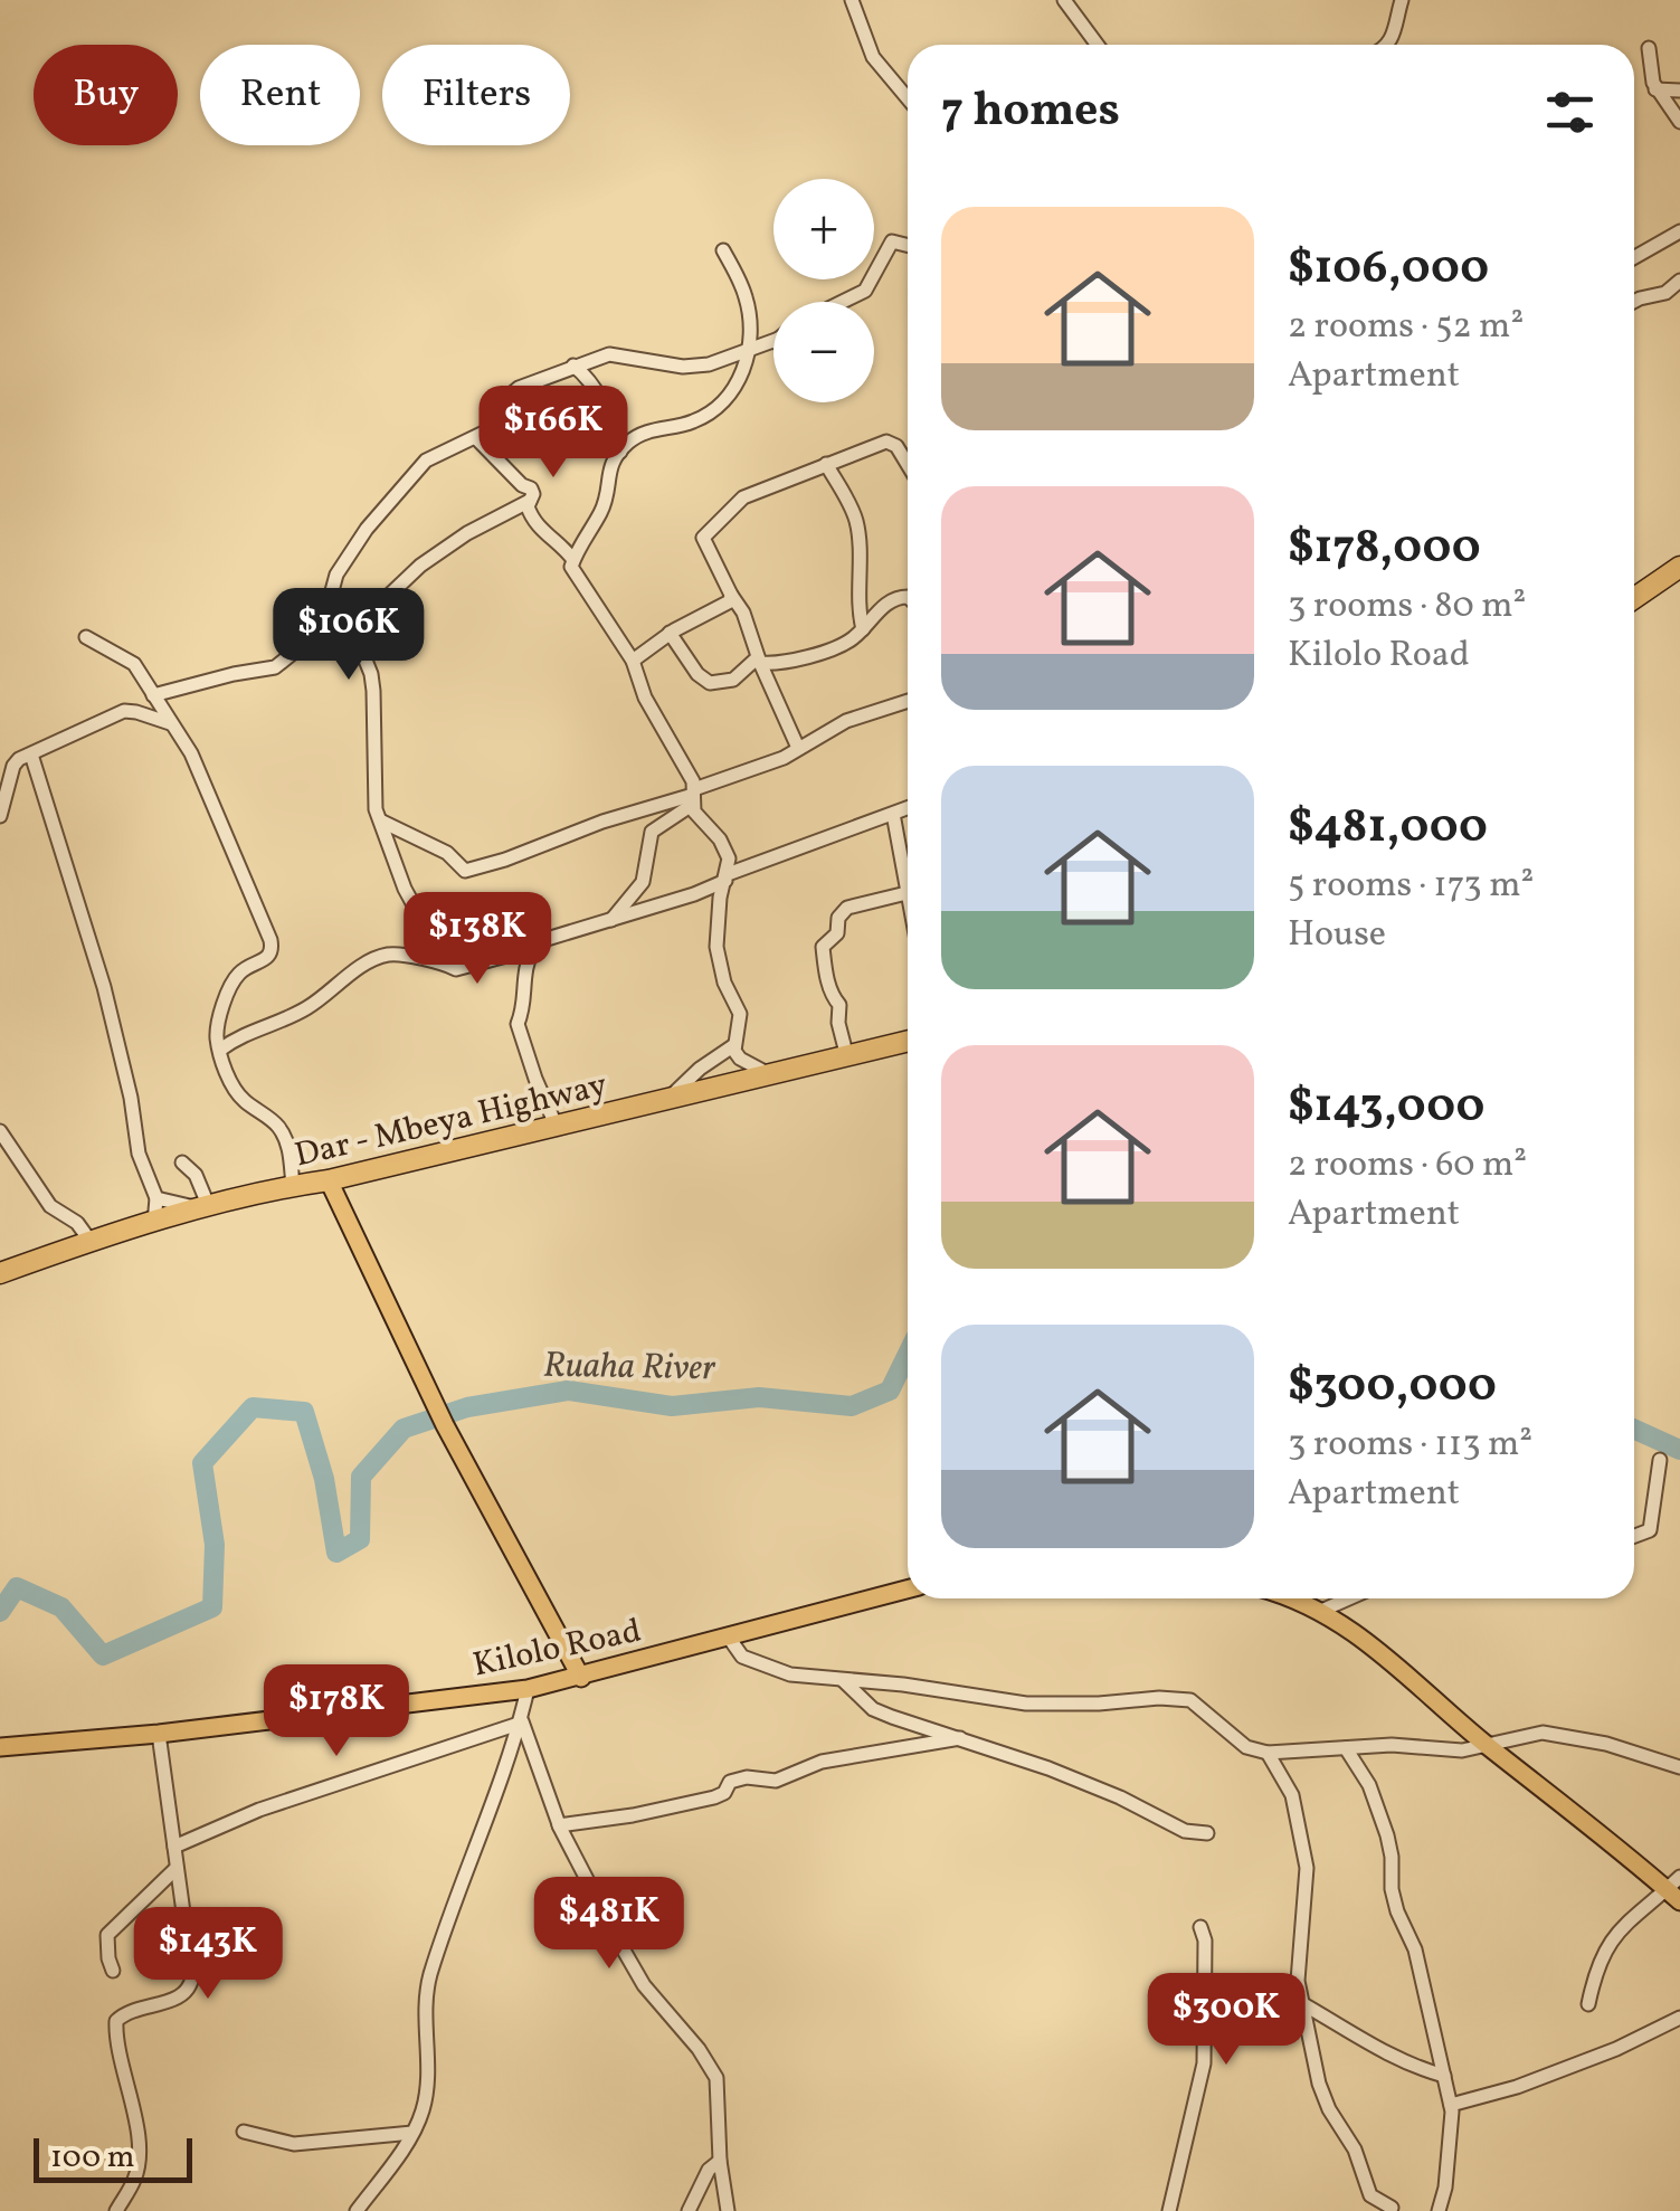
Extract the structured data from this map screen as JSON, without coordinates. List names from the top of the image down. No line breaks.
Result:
{"streets":{"highway":["Dar - Mbeya Highway"],"main road":["Kilolo Road"]},"water":["Ruaha River"],"scale_bar":"100 m","page":{"chip":["Buy","Rent","Filters"],"heading":"7 homes","map_buttons":["+","−"],"list":[{"name":"$106,000","note":"2 rooms · 52 m² · Apartment"},{"name":"$178,000","note":"3 rooms · 80 m² · Kilolo Road"},{"name":"$481,000","note":"5 rooms · 173 m² · House"},{"name":"$143,000","note":"2 rooms · 60 m² · Apartment"},{"name":"$300,000","note":"3 rooms · 113 m² · Apartment"}],"price":["$166K","$106K","$138K","$178K","$481K","$143K","$300K"],"scale":"100 m"}}
